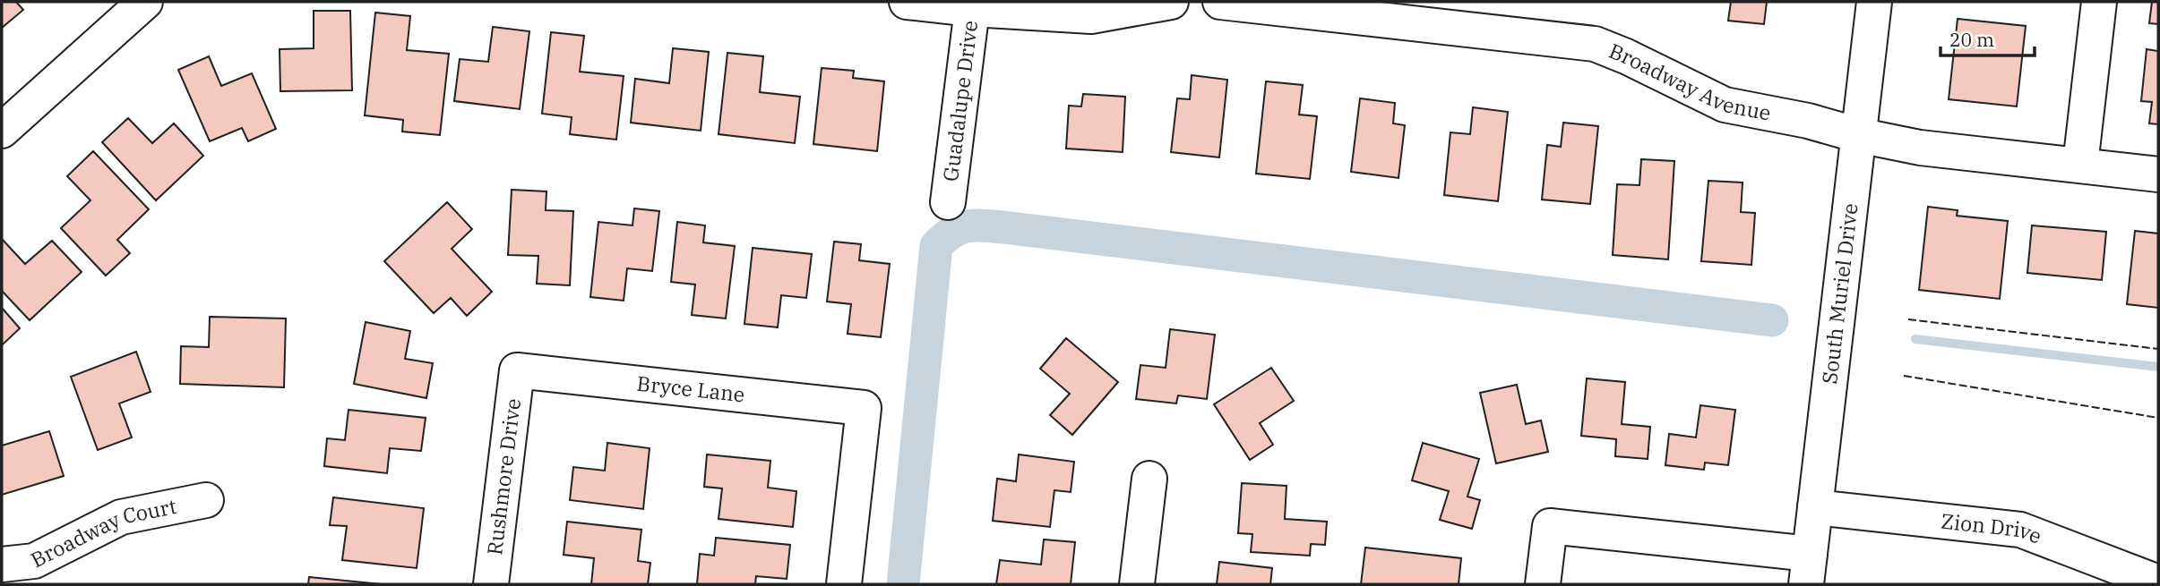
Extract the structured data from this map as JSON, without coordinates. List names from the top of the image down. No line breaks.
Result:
{"streets":{"street":["Broadway Avenue","Guadalupe Drive","South Muriel Drive","Bryce Lane","Rushmore Drive","Zion Drive","Broadway Court"]},"crossings":[["Broadway Avenue","South Muriel Drive"],["South Muriel Drive","Zion Drive"],["Bryce Lane","Rushmore Drive"]],"scale_bar":"20 m"}
